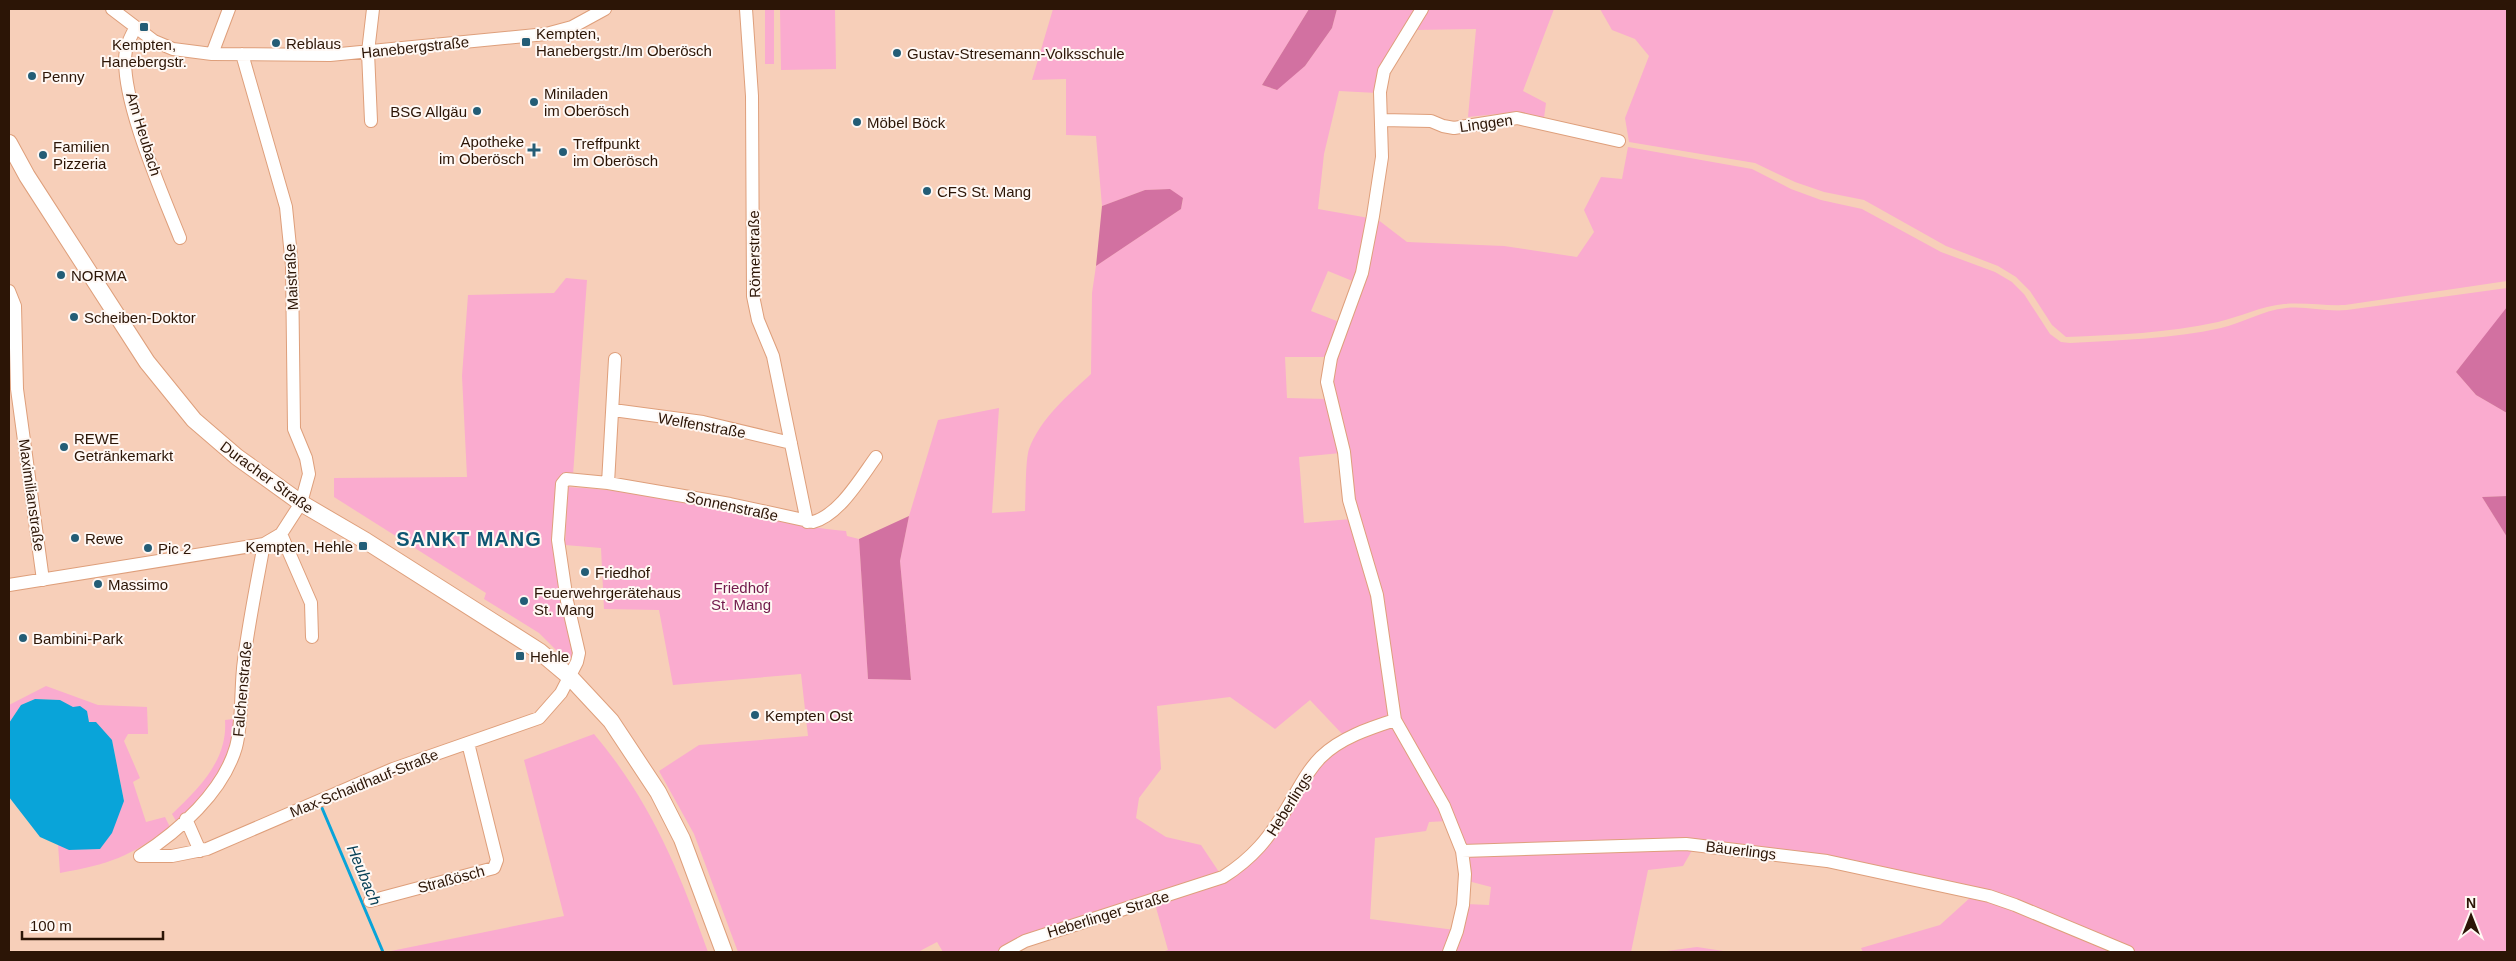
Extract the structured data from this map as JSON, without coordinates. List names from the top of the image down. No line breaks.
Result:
{"streets":{"main road":["Duracher Straße"],"street":["Hanebergstraße","Linggen","Am Heubach","Römerstraße","Maistraße","Welfenstraße","Maximilianstraße","Sonnenstraße","Falchenstraße","Max-Schaidhauf-Straße","Heberlings","Bäuerlings","Straßösch","Heberlinger Straße"]},"crossings":[["Hanebergstraße","Am Heubach"],["Hanebergstraße","Maistraße"],["Römerstraße","Welfenstraße"],["Römerstraße","Sonnenstraße"],["Maistraße","Duracher Straße"],["Duracher Straße","Max-Schaidhauf-Straße"],["Sonnenstraße","Max-Schaidhauf-Straße"],["Falchenstraße","Max-Schaidhauf-Straße"],["Max-Schaidhauf-Straße","Straßösch"],["Heberlings","Heberlinger Straße"]],"districts":["SANKT MANG"],"water":["Heubach"],"parks":["Friedhof St. Mang"],"places":{"transit":["Kempten, Hanebergstr.","Kempten, Hanebergstr./Im Oberösch","Kempten, Hehle","Hehle"],"other":["Reblaus","Gustav-Stresemann-Volksschule","Penny","Miniladen im Oberösch","BSG Allgäu","Möbel Böck","Treffpunkt im Oberösch","Familien Pizzeria","CFS St. Mang","NORMA","Scheiben-Doktor","REWE Getränkemarkt","Rewe","Pic 2","Friedhof","Massimo","Feuerwehrgerätehaus St. Mang","Bambini-Park","Kempten Ost"],"health":["Apotheke im Oberösch"]},"scale_bar":"100 m","north":"top"}
